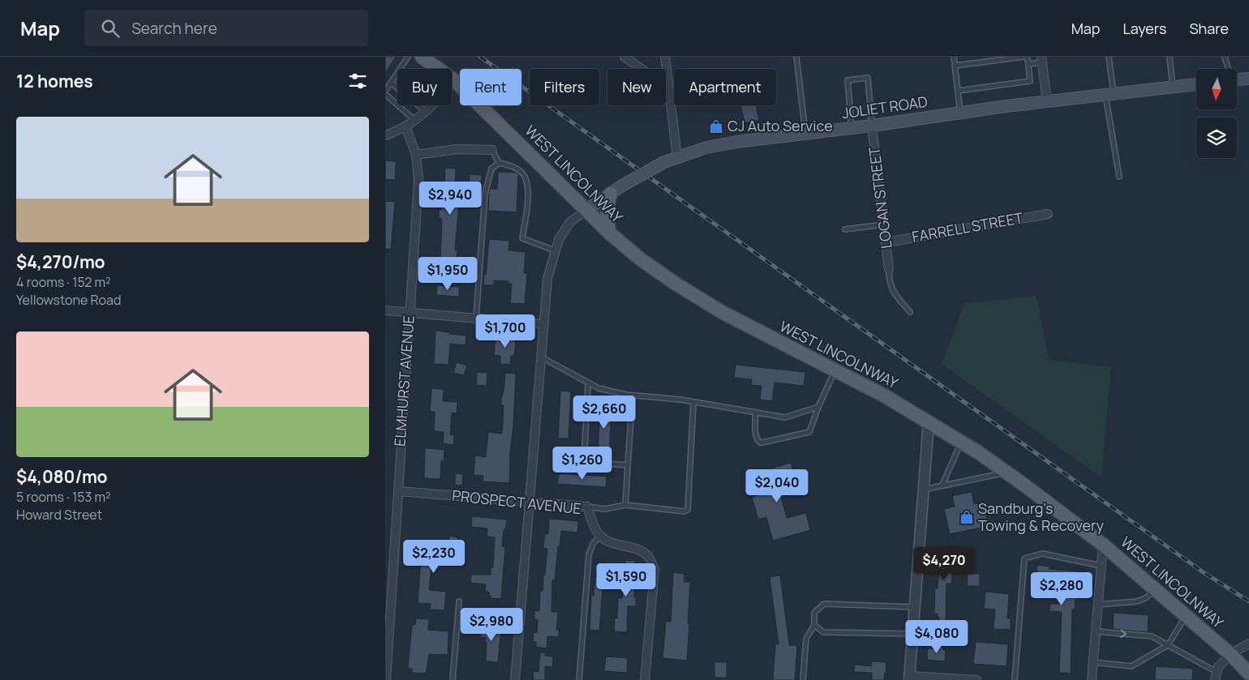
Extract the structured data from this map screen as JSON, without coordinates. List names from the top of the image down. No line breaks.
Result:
{"streets":{"main road":["JOLIET ROAD","WEST LINCOLNWAY"],"street":["LOGAN STREET","FARRELL STREET","ELMHURST AVENUE","PROSPECT AVENUE"]},"crossings":[["JOLIET ROAD","WEST LINCOLNWAY"],["JOLIET ROAD","LOGAN STREET"],["LOGAN STREET","FARRELL STREET"],["ELMHURST AVENUE","PROSPECT AVENUE"]],"places":{"shop":["CJ Auto Service","Sandburg's Towing & Recovery"]},"north":"bottom","page":{"header":"Map","search":"Search here","nav":["Map","Layers","Share"],"heading":"12 homes","chip":["Buy","Rent","Filters","New","Apartment"],"list":[{"name":"$4,270/mo","note":"4 rooms · 152 m² · Yellowstone Road"},{"name":"$4,080/mo","note":"5 rooms · 153 m² · Howard Street"}],"price":["$2,940","$1,950","$1,700","$2,660","$1,260","$2,040","$2,230","$4,270","$1,590","$2,280","$2,980","$4,080"]}}
